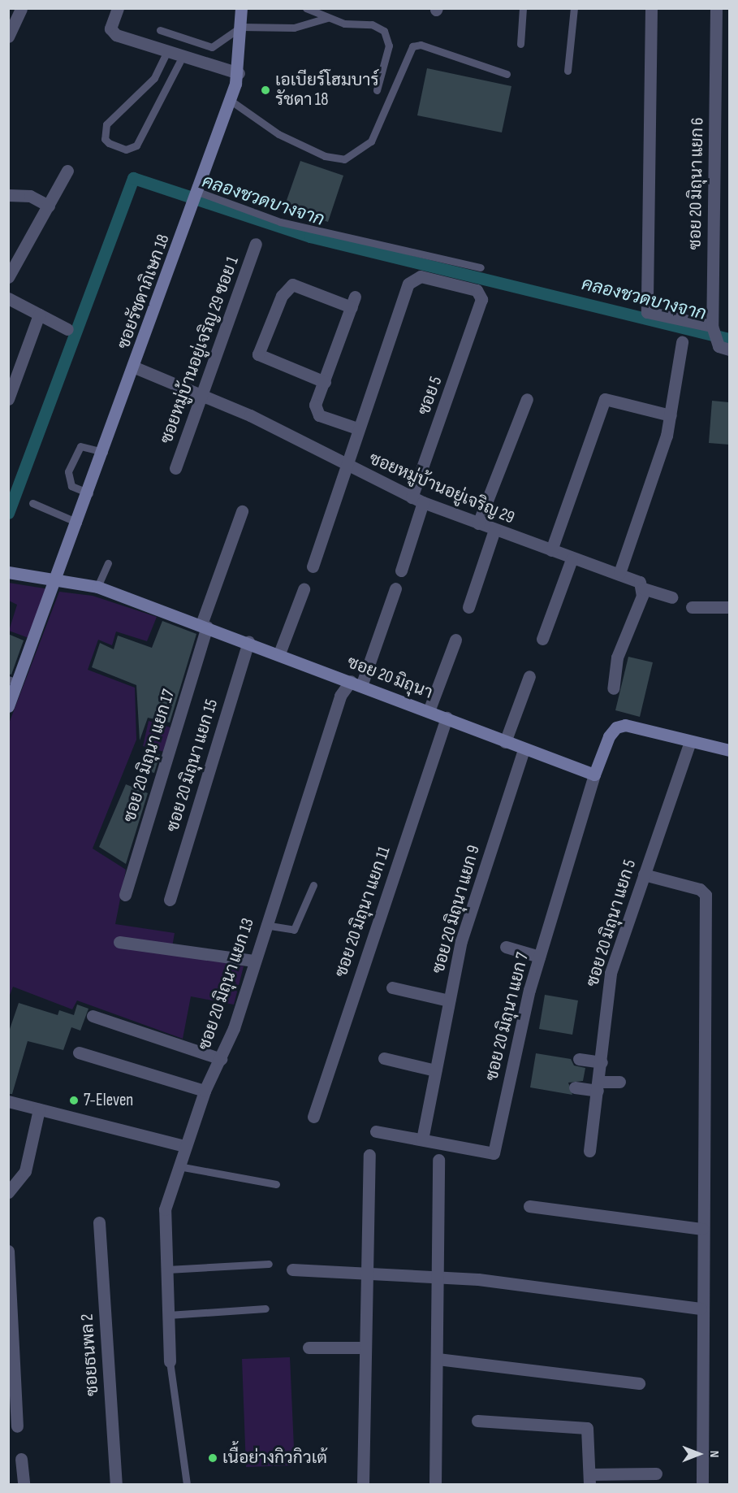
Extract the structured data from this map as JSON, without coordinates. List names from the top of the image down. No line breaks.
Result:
{"streets":{"street":["ซอย 20 มิถุนา แยก 6","ซอยรัชดาภิเษก 18","ซอยหมู่บ้านอยู่เจริญ 29 ซอย 1","ซอย 5","ซอยหมู่บ้านอยู่เจริญ 29","ซอย 20 มิถุนา","ซอย 20 มิถุนา แยก 17","ซอย 20 มิถุนา แยก 15","ซอย 20 มิถุนา แยก 9","ซอย 20 มิถุนา แยก 11","ซอย 20 มิถุนา แยก 5","ซอย 20 มิถุนา แยก 13","ซอย 20 มิถุนา แยก 7","ซอยธนพล 2"]},"crossings":[["ซอยรัชดาภิเษก 18","ซอยหมู่บ้านอยู่เจริญ 29"],["ซอยรัชดาภิเษก 18","ซอย 20 มิถุนา"],["ซอยหมู่บ้านอยู่เจริญ 29 ซอย 1","ซอยหมู่บ้านอยู่เจริญ 29"],["ซอย 5","ซอยหมู่บ้านอยู่เจริญ 29"],["ซอย 20 มิถุนา","ซอย 20 มิถุนา แยก 17"],["ซอย 20 มิถุนา","ซอย 20 มิถุนา แยก 15"],["ซอย 20 มิถุนา","ซอย 20 มิถุนา แยก 9"],["ซอย 20 มิถุนา","ซอย 20 มิถุนา แยก 11"],["ซอย 20 มิถุนา","ซอย 20 มิถุนา แยก 13"],["ซอย 20 มิถุนา","ซอย 20 มิถุนา แยก 7"],["ซอย 20 มิถุนา แยก 9","ซอย 20 มิถุนา แยก 7"]],"water":["คลองชวดบางจาก"],"places":["เอเบียร์โฮมบาร์ รัชดา 18","7-Eleven","เนื้อย่างกิวกิวเต้"],"north":"right"}
